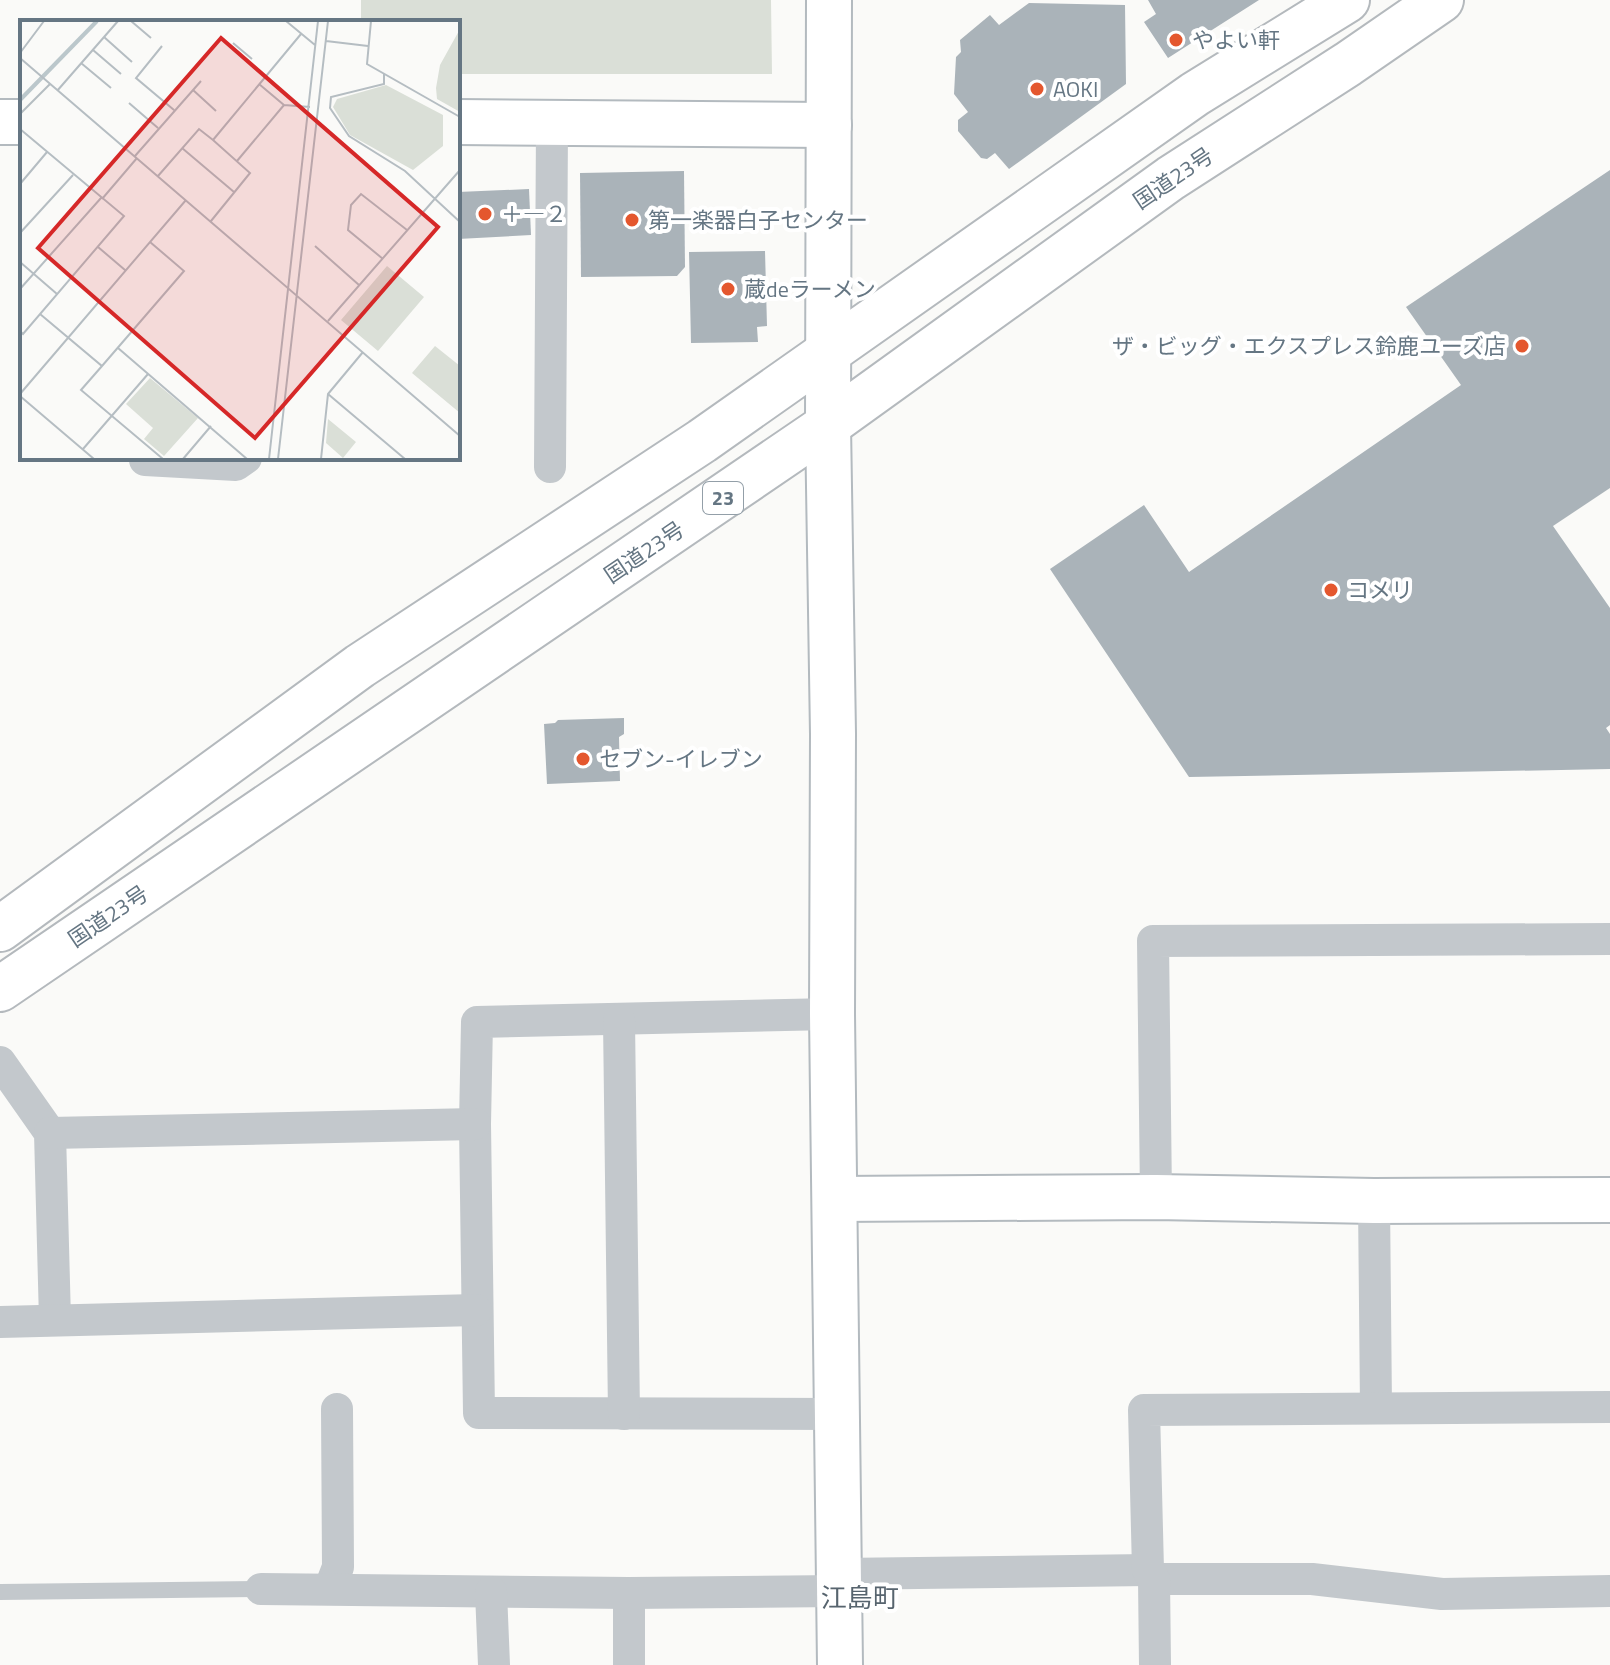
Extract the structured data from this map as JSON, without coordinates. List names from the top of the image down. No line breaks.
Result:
{"streets":{"main road":["国道23号","23"]},"districts":["江島町"],"places":["やよい軒","AOKI","＋―２","第一楽器白子センター","蔵deラーメン","ザ・ビッグ・エクスプレス鈴鹿ユーズ店","コメリ","セブン-イレブン"]}
